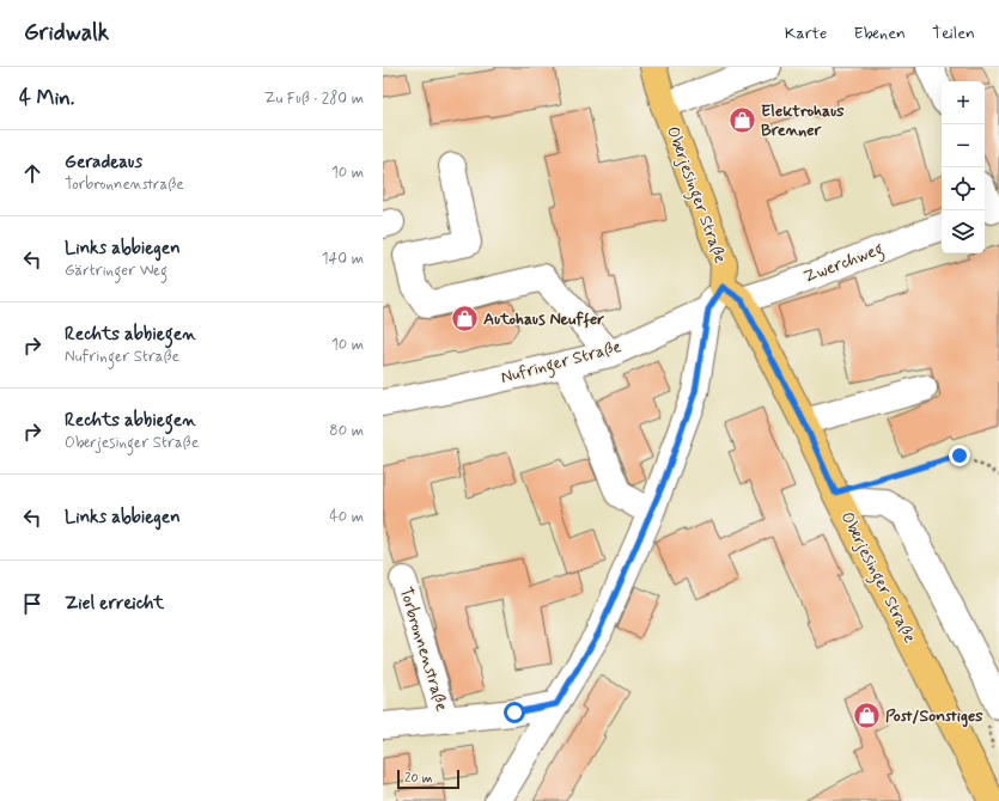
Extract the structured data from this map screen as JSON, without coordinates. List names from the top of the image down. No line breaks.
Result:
{"streets":{"main road":["Oberjesinger Straße"],"street":["Zwerchweg","Nufringer Straße","Torbronnenstraße"]},"crossings":[["Oberjesinger Straße","Zwerchweg"]],"places":{"shop":["Elektrohaus Brenner","Autohaus Neuffer","Post/Sonstiges"]},"scale_bar":"20 m","page":{"header":"Gridwalk","nav":["Karte","Ebenen","Teilen"],"heading":["4 Min.","Zu Fuß · 280 m"],"map_buttons":["+","−"],"list":[["Geradeaus","Torbronnenstraße","10 m"],["Links abbiegen","Gärtringer Weg","140 m"],["Rechts abbiegen","Nufringer Straße","10 m"],["Rechts abbiegen","Oberjesinger Straße","80 m"],["Links abbiegen","40 m"],"Ziel erreicht"],"scale":"20 m"}}
